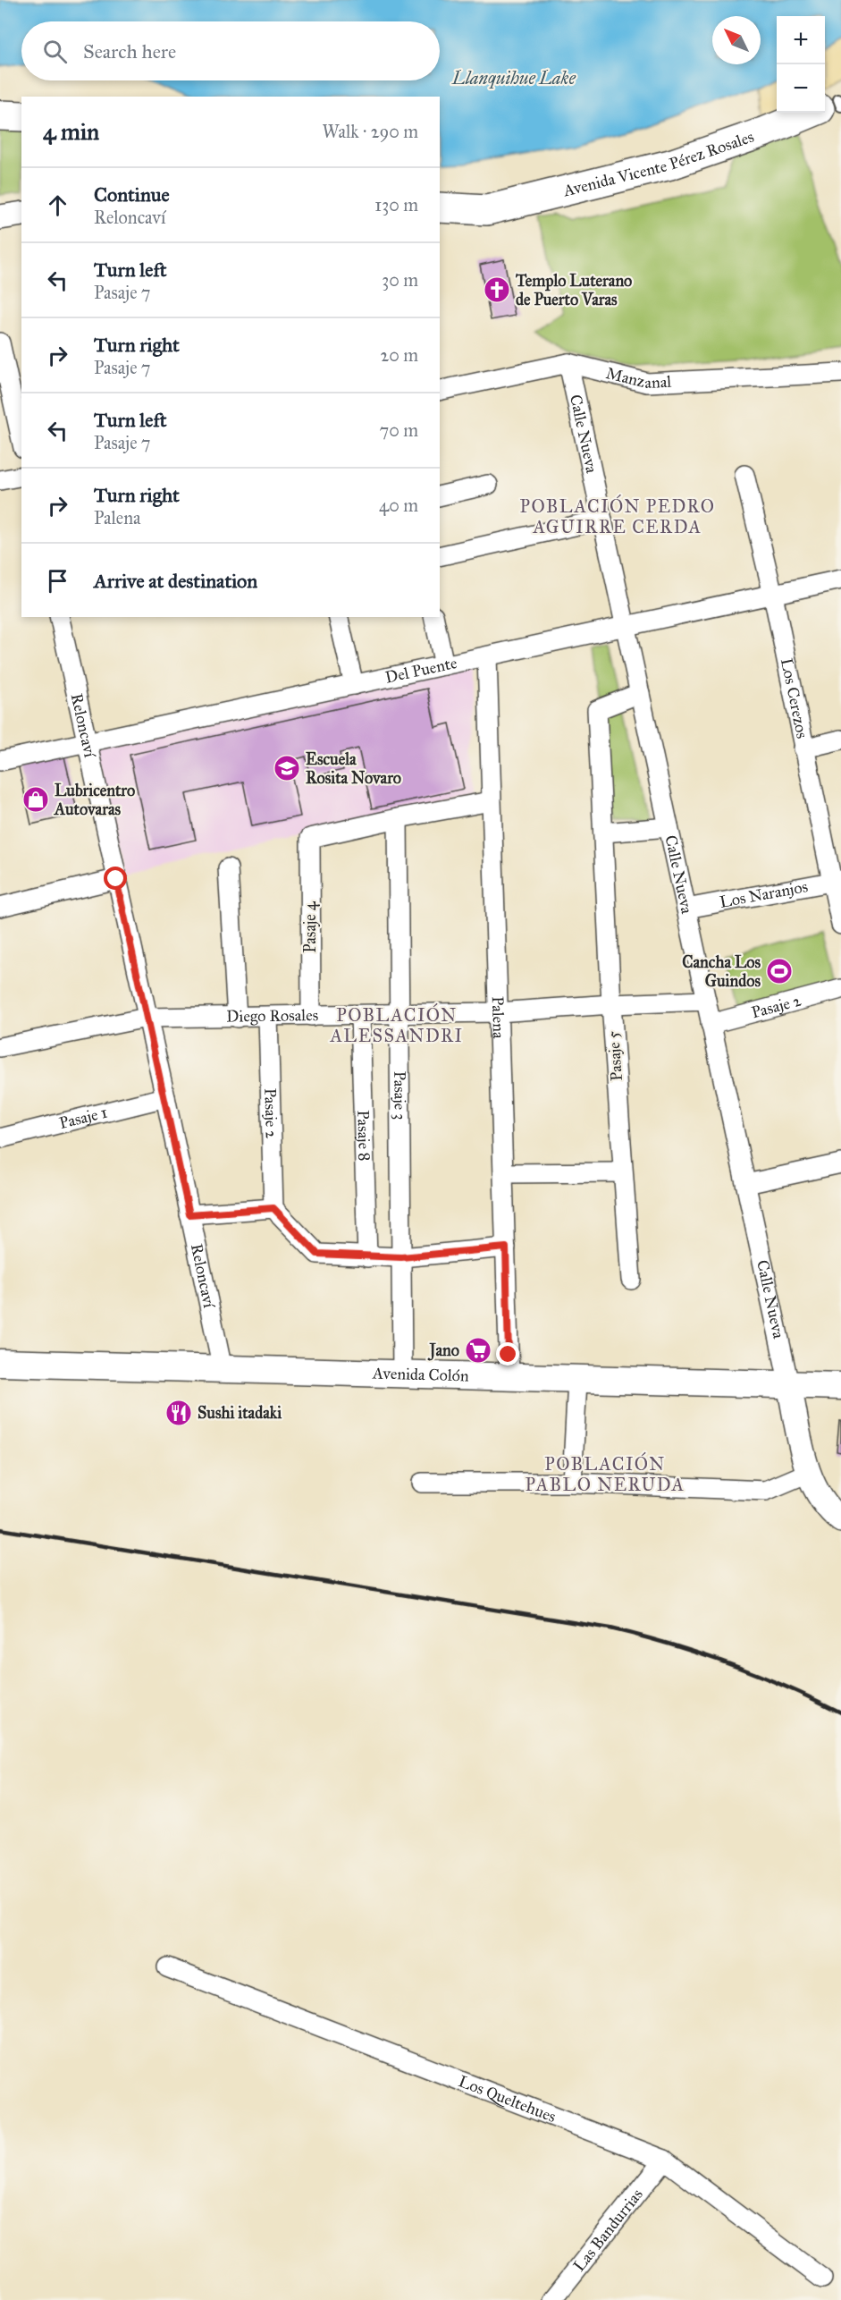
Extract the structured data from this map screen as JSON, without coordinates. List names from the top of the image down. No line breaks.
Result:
{"streets":{"main road":["Avenida Vicente Pérez Rosales","Avenida Colón"],"street":["Manzanal","Calle Nueva","Del Puente","Los Cerezos","Reloncaví","Los Naranjos","Pasaje 4","Pasaje 2","Diego Rosales","Palena","Pasaje 5","Pasaje 3","Pasaje 1","Pasaje 8","Los Queltehues","Las Bandurrias"]},"crossings":[["Manzanal","Calle Nueva"],["Calle Nueva","Del Puente"],["Calle Nueva","Los Naranjos"],["Calle Nueva","Pasaje 2"],["Calle Nueva","Diego Rosales"],["Calle Nueva","Pasaje 5"],["Calle Nueva","Avenida Colón"],["Del Puente","Los Cerezos"],["Del Puente","Reloncaví"],["Del Puente","Palena"],["Los Cerezos","Los Naranjos"],["Reloncaví","Diego Rosales"],["Reloncaví","Pasaje 1"],["Reloncaví","Avenida Colón"],["Pasaje 4","Diego Rosales"],["Pasaje 4","Pasaje 3"],["Pasaje 2","Diego Rosales"],["Diego Rosales","Palena"],["Diego Rosales","Pasaje 5"],["Diego Rosales","Pasaje 3"],["Diego Rosales","Pasaje 8"],["Palena","Avenida Colón"],["Pasaje 3","Avenida Colón"],["Los Queltehues","Las Bandurrias"]],"districts":["POBLACIÓN PEDRO AGUIRRE CERDA","POBLACIÓN ALESSANDRI","POBLACIÓN PABLO NERUDA"],"water":["Llanquihue Lake"],"places":{"church":["Templo Luterano de Puerto Varas"],"school or university":["Escuela Rosita Novaro"],"shop":["Lubricentro Autovaras"],"sports":["Cancha Los Guindos"],"supermarket":["Jano"],"restaurant":["Sushi itadaki"]},"north":"top left","page":{"map_buttons":["+","−"],"search":"Search here","heading":["4 min","Walk · 290 m"],"list":[["Continue","Reloncaví","130 m"],["Turn left","Pasaje 7","30 m"],["Turn right","Pasaje 7","20 m"],["Turn left","Pasaje 7","70 m"],["Turn right","Palena","40 m"],"Arrive at destination"]}}
